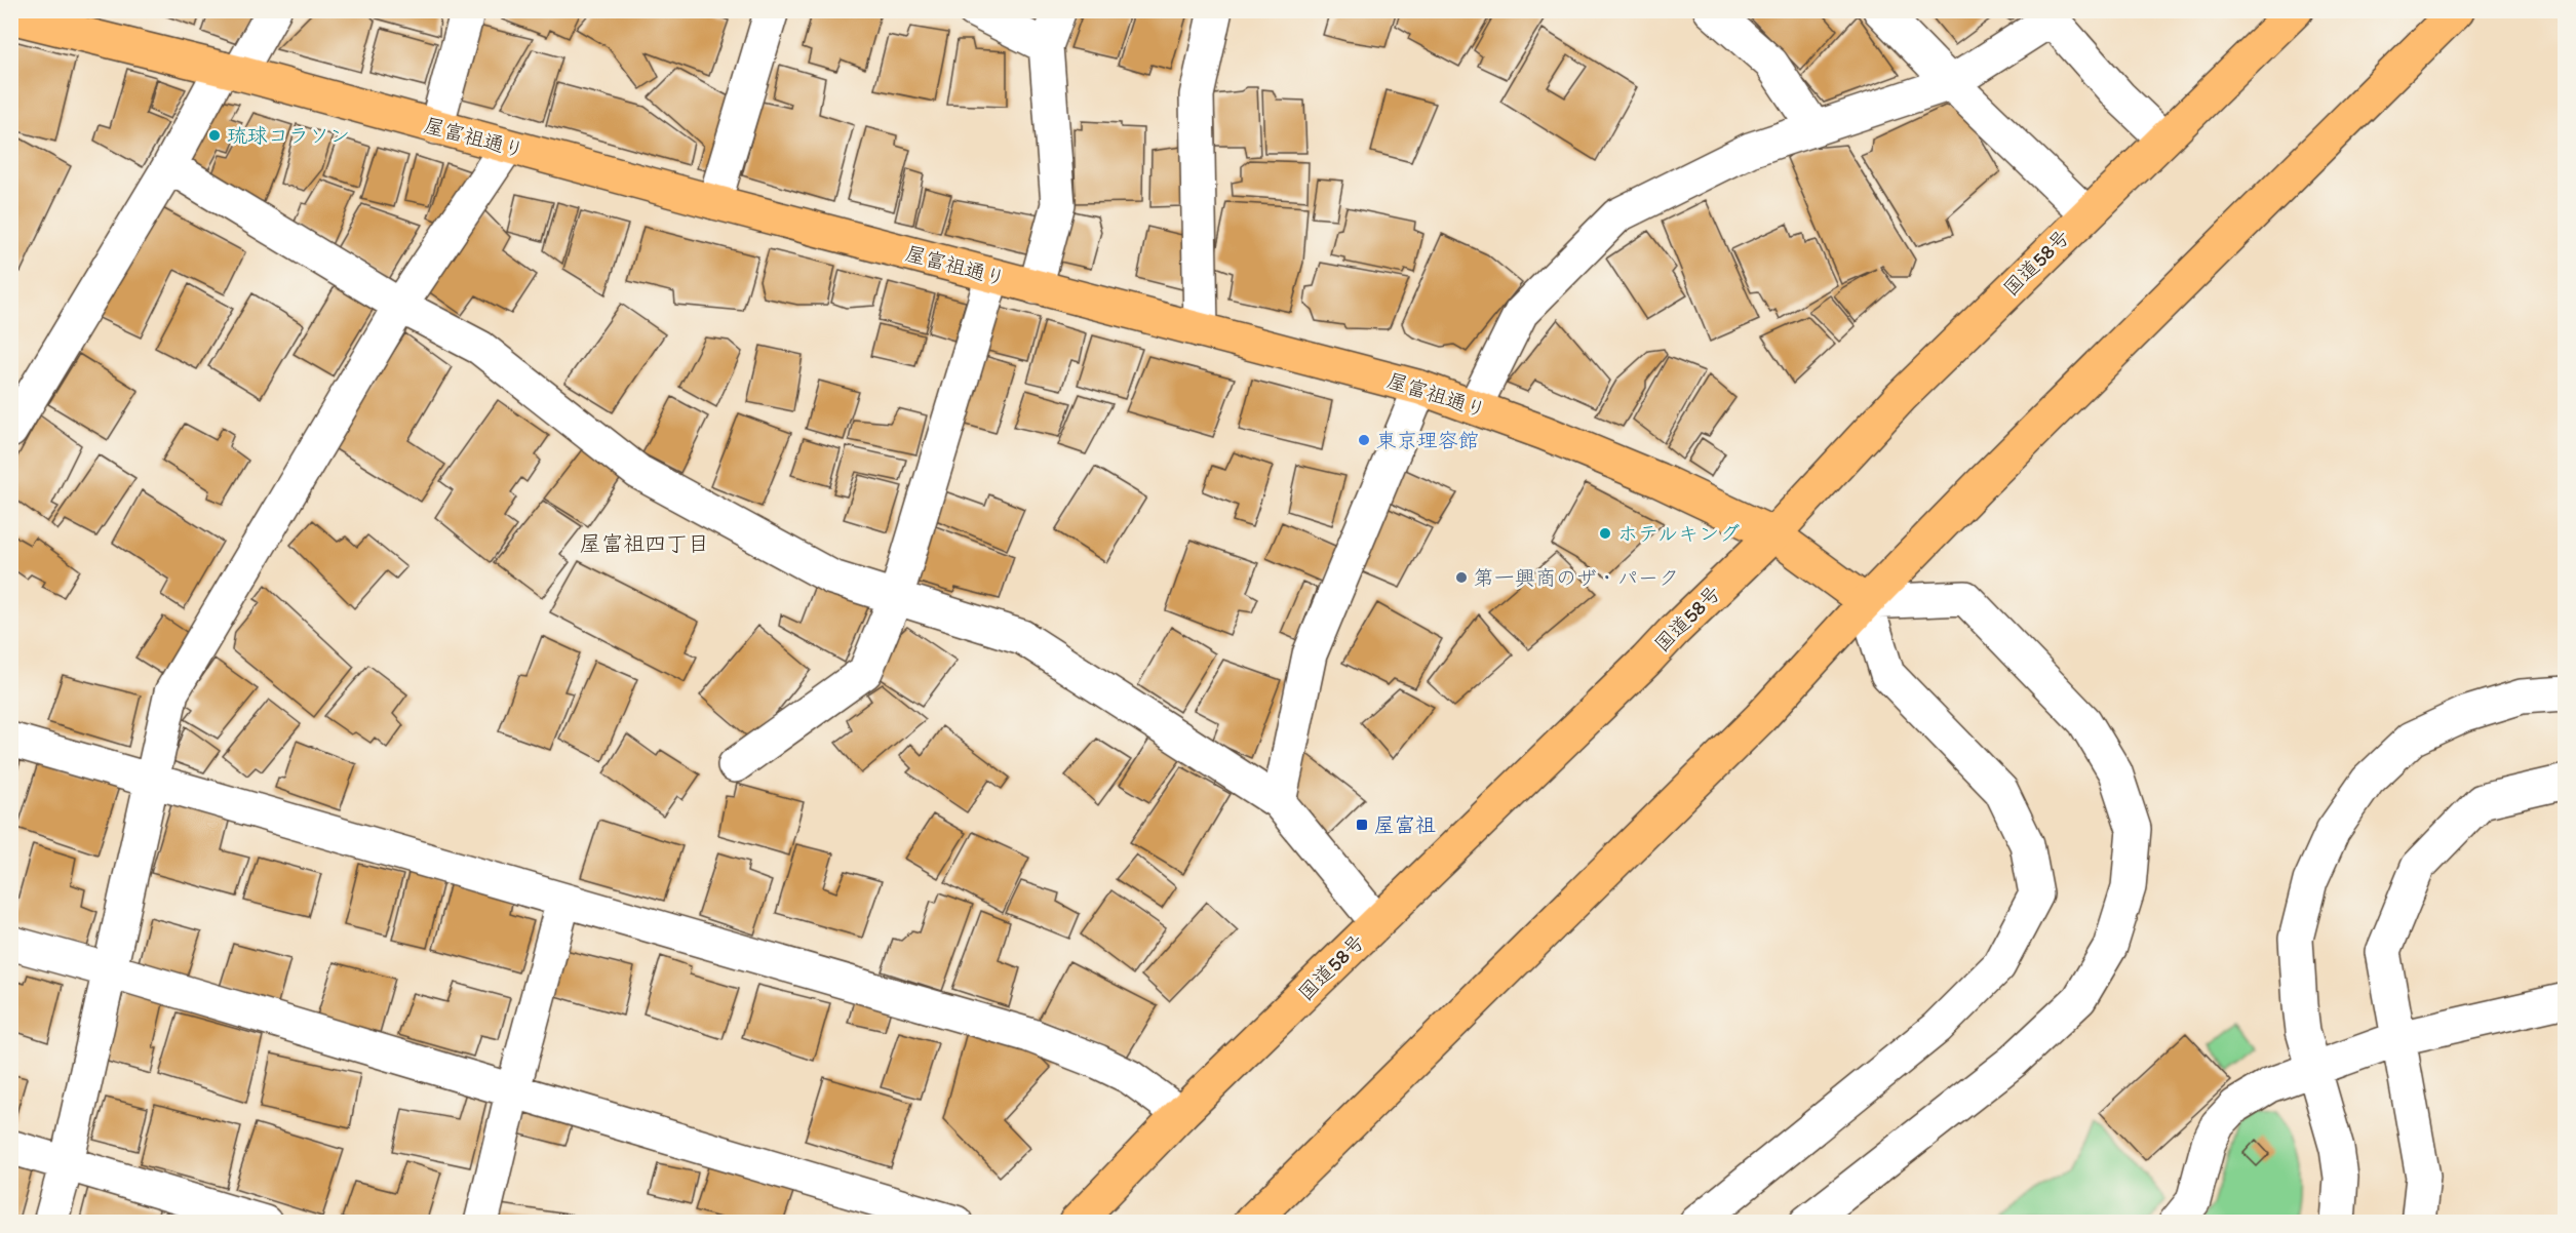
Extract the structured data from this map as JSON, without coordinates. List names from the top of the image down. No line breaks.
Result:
{"streets":{"main road":["屋富祖通り","国道58号"]},"crossings":[["屋富祖通り","国道58号"]],"districts":["屋富祖四丁目"],"places":{"other":["琉球コラソン","東京理容館","ホテルキング","第一興商のザ・パーク"],"transit":["屋富祖"]}}
